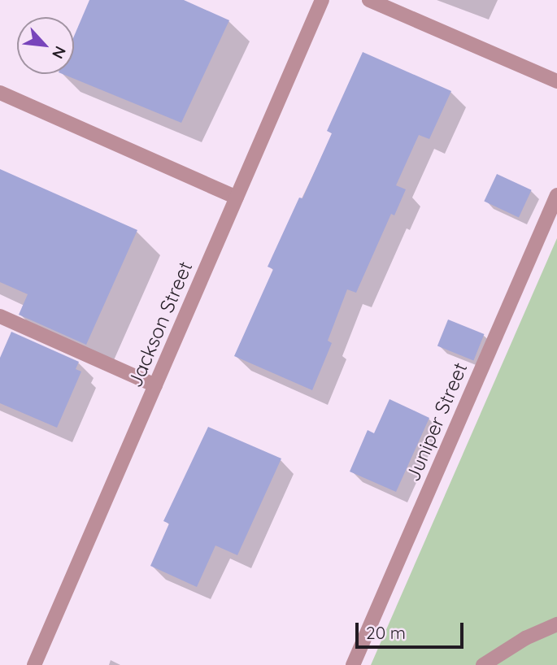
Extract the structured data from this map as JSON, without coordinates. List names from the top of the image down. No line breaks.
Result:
{"streets":{"street":["Jackson Street","Juniper Street"]},"scale_bar":"20 m","north":"bottom right"}
